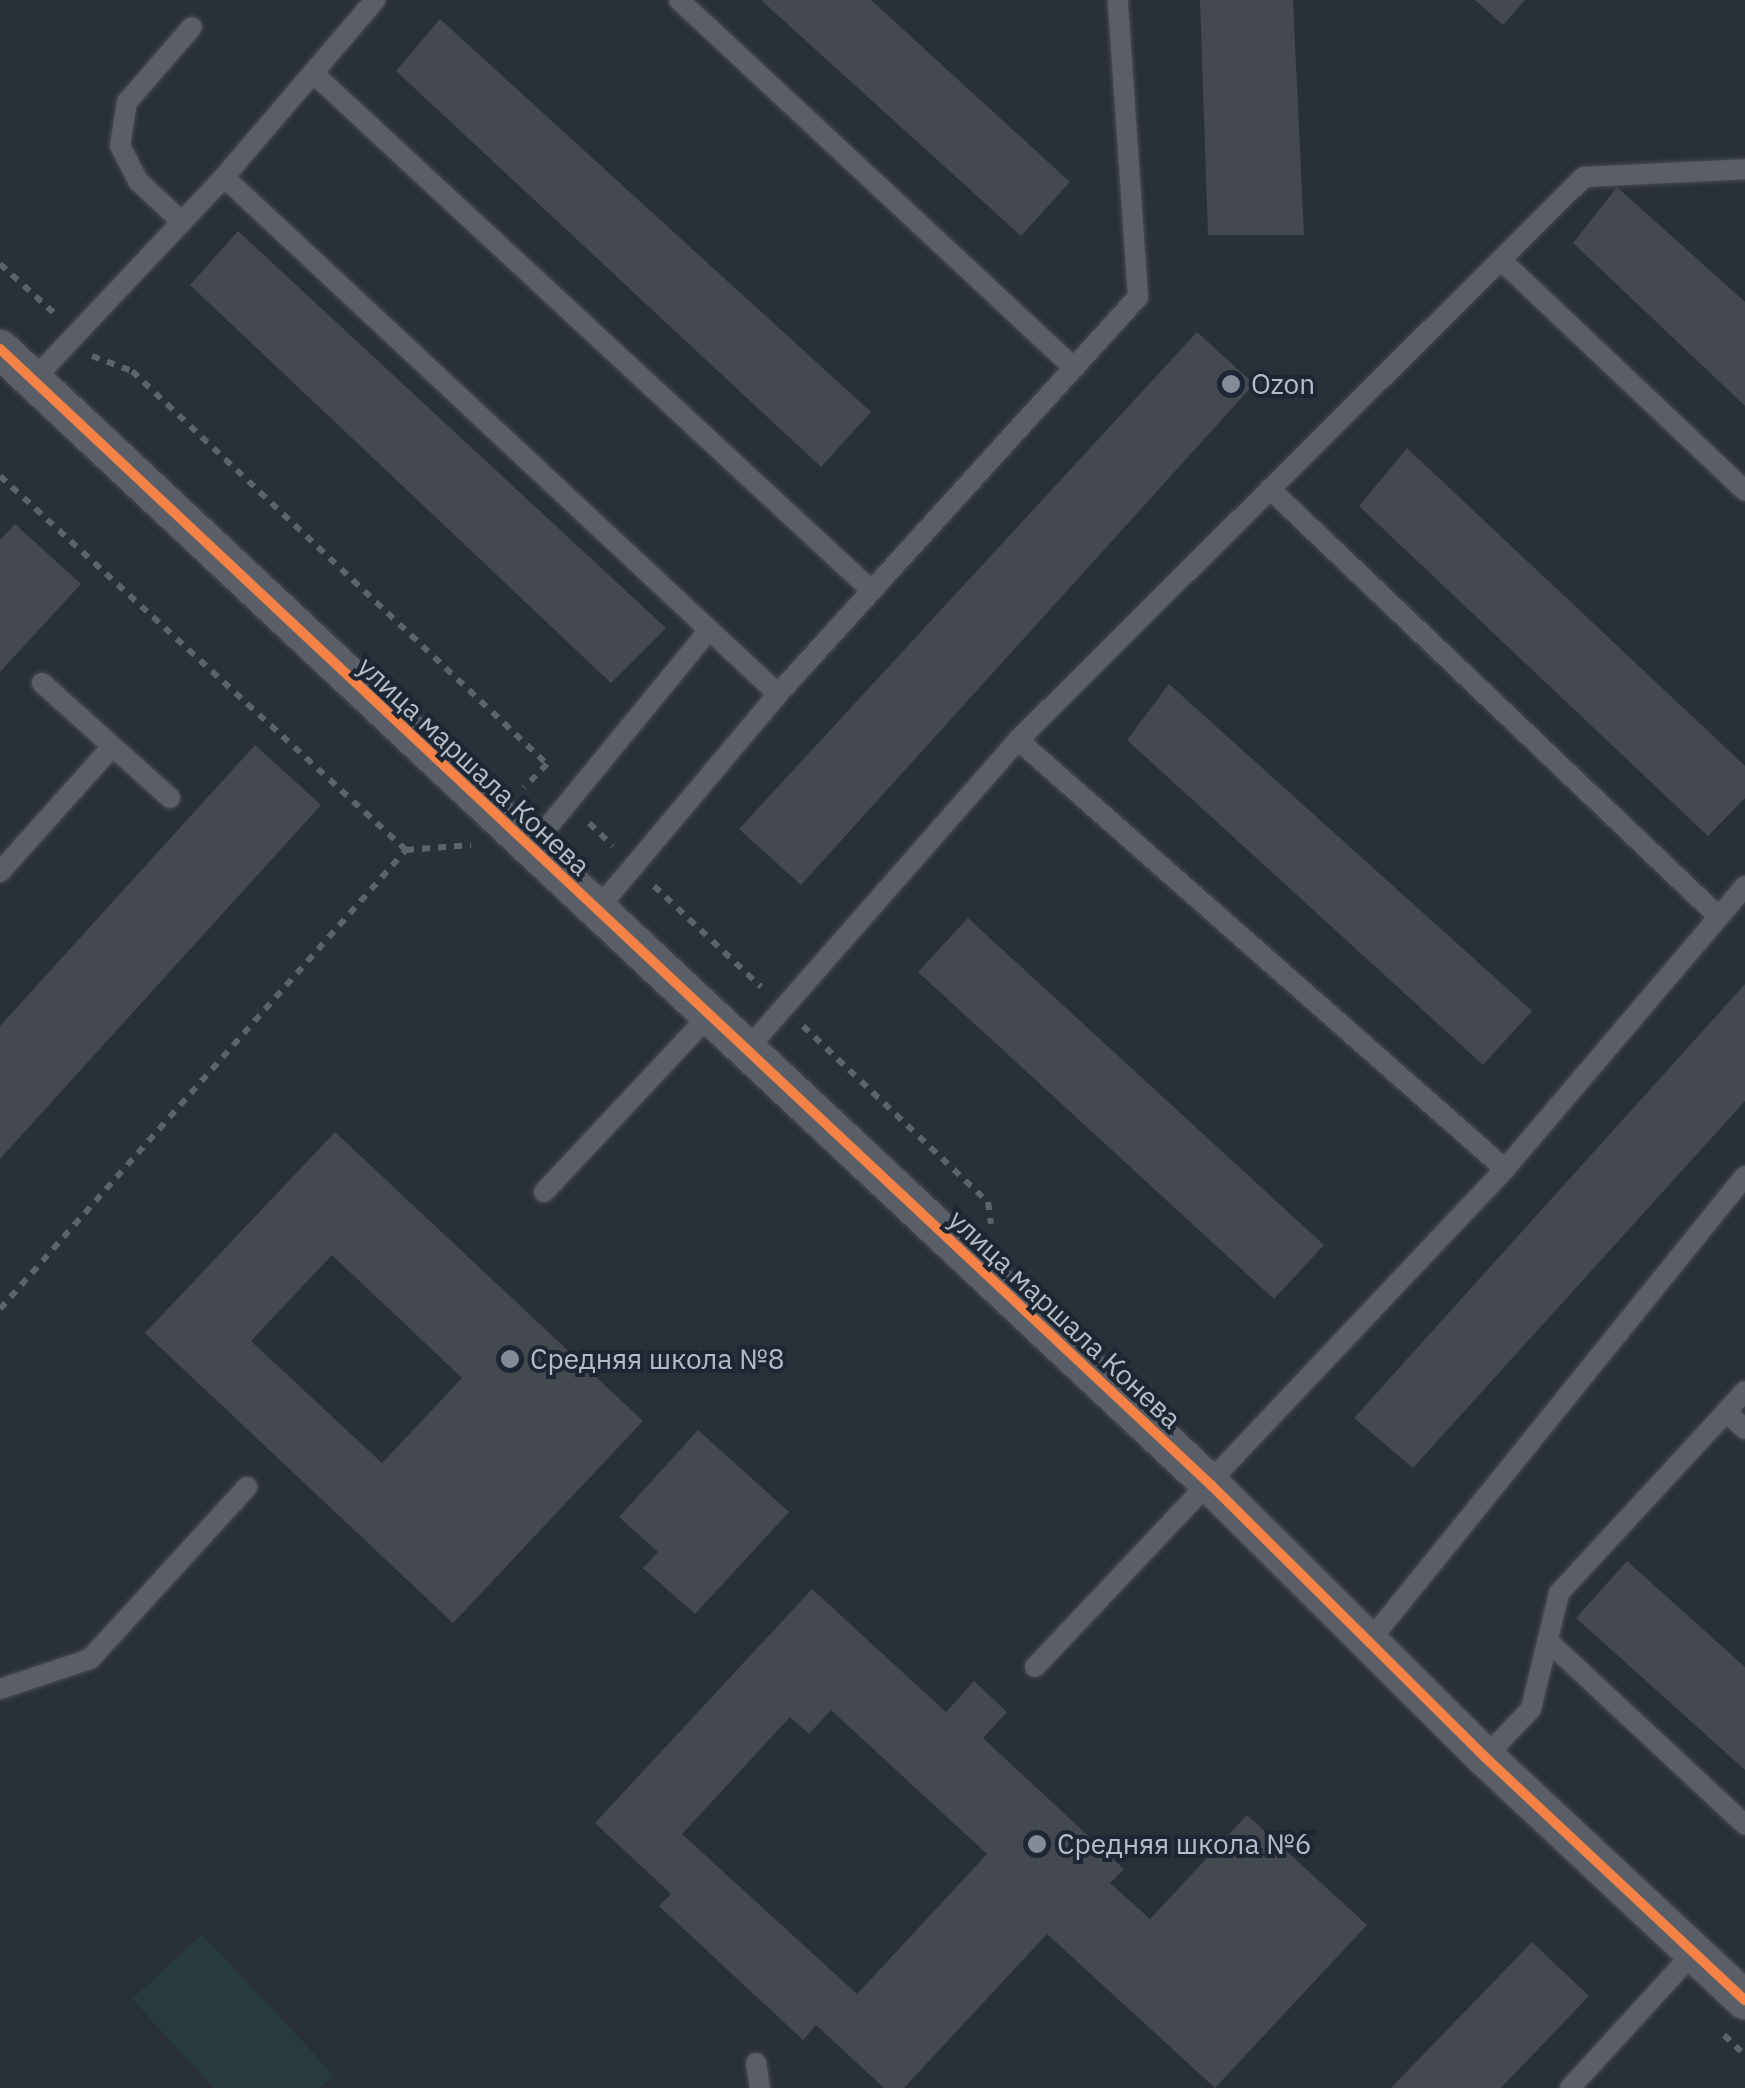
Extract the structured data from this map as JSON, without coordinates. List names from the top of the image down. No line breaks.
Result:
{"streets":{"street":["улица маршала Конева"]},"places":["Ozon","Средняя школа №8","Средняя школа №6"]}
